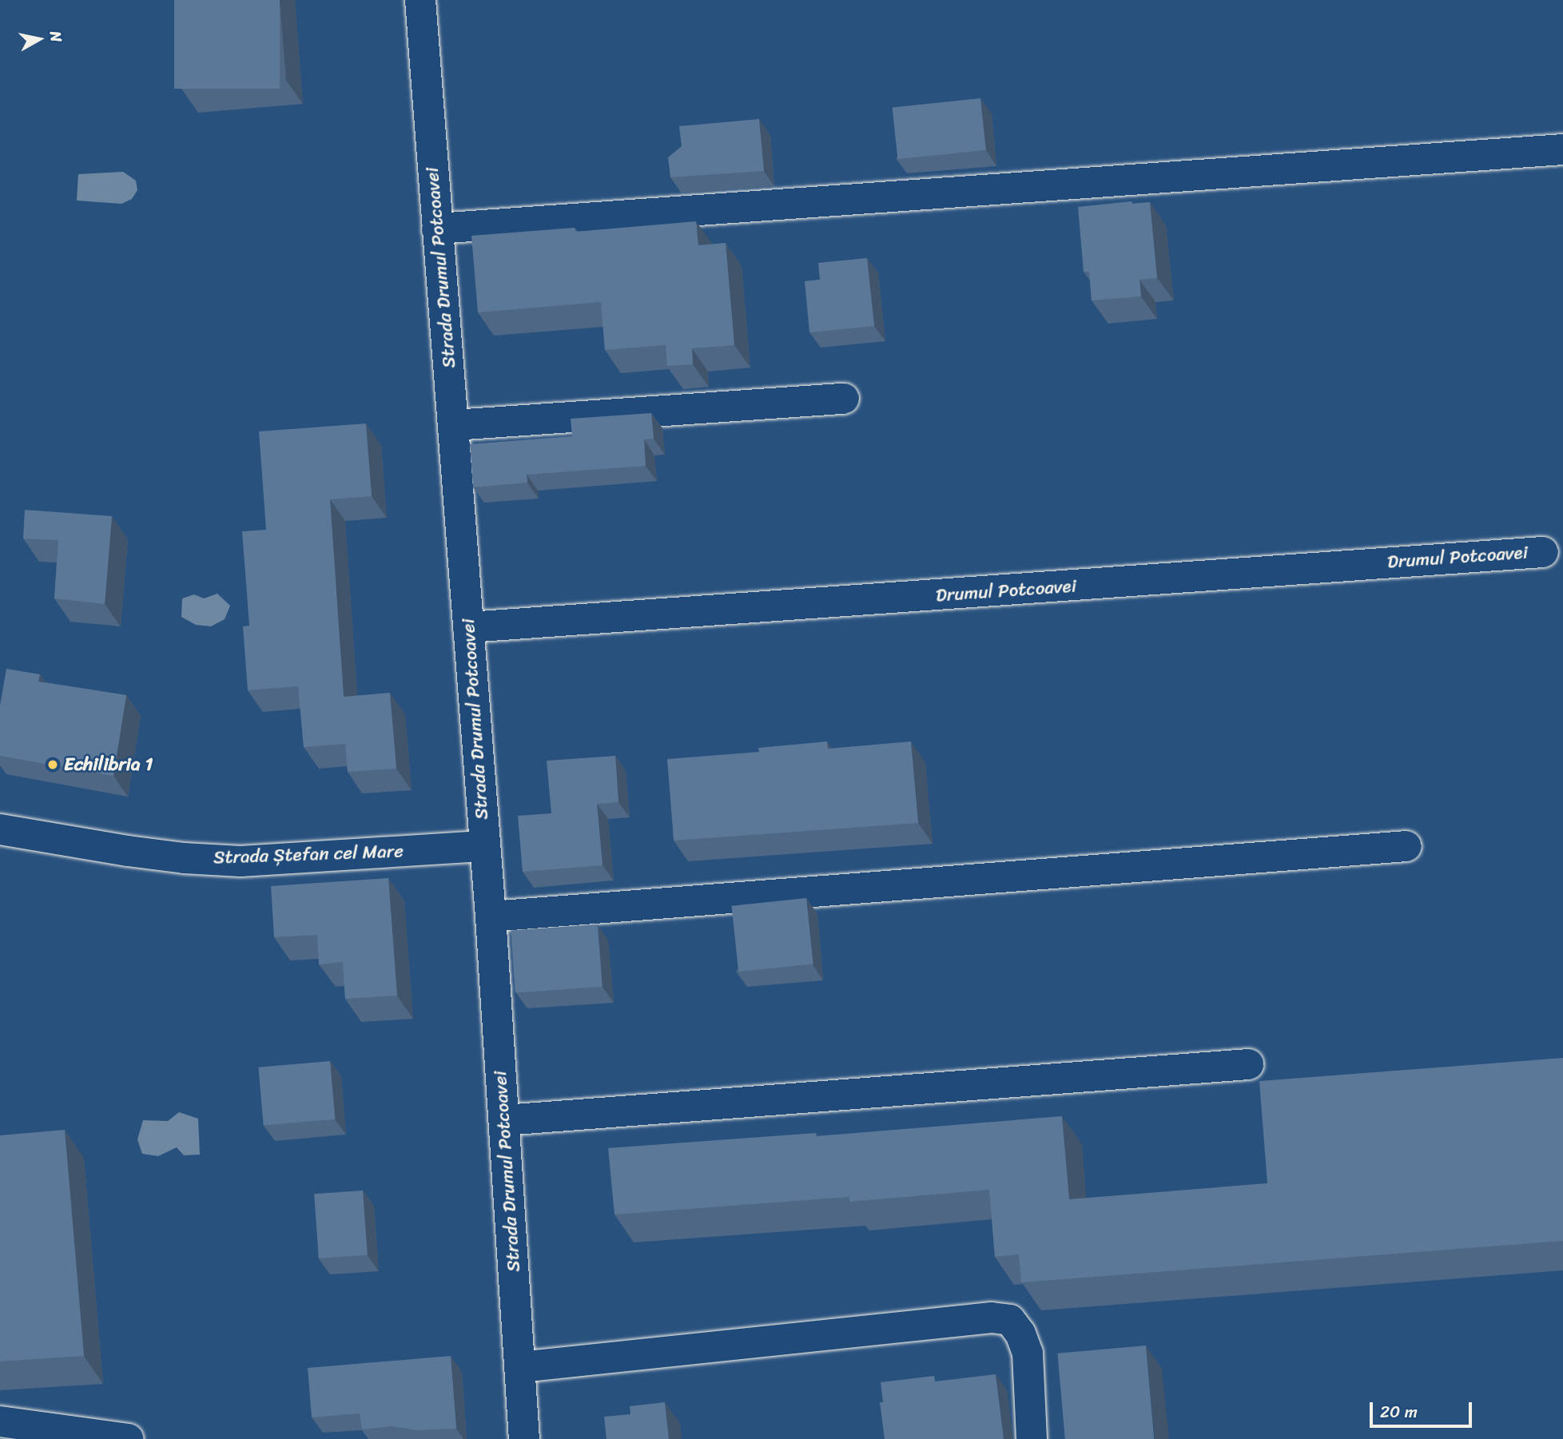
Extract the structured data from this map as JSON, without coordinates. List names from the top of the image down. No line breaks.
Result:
{"streets":{"street":["Strada Drumul Potcoavei","Drumul Potcoavei","Strada Ștefan cel Mare"]},"crossings":[["Strada Drumul Potcoavei","Drumul Potcoavei"],["Strada Drumul Potcoavei","Strada Ștefan cel Mare"]],"places":["Echilibria 1"],"scale_bar":"20 m","north":"right"}
